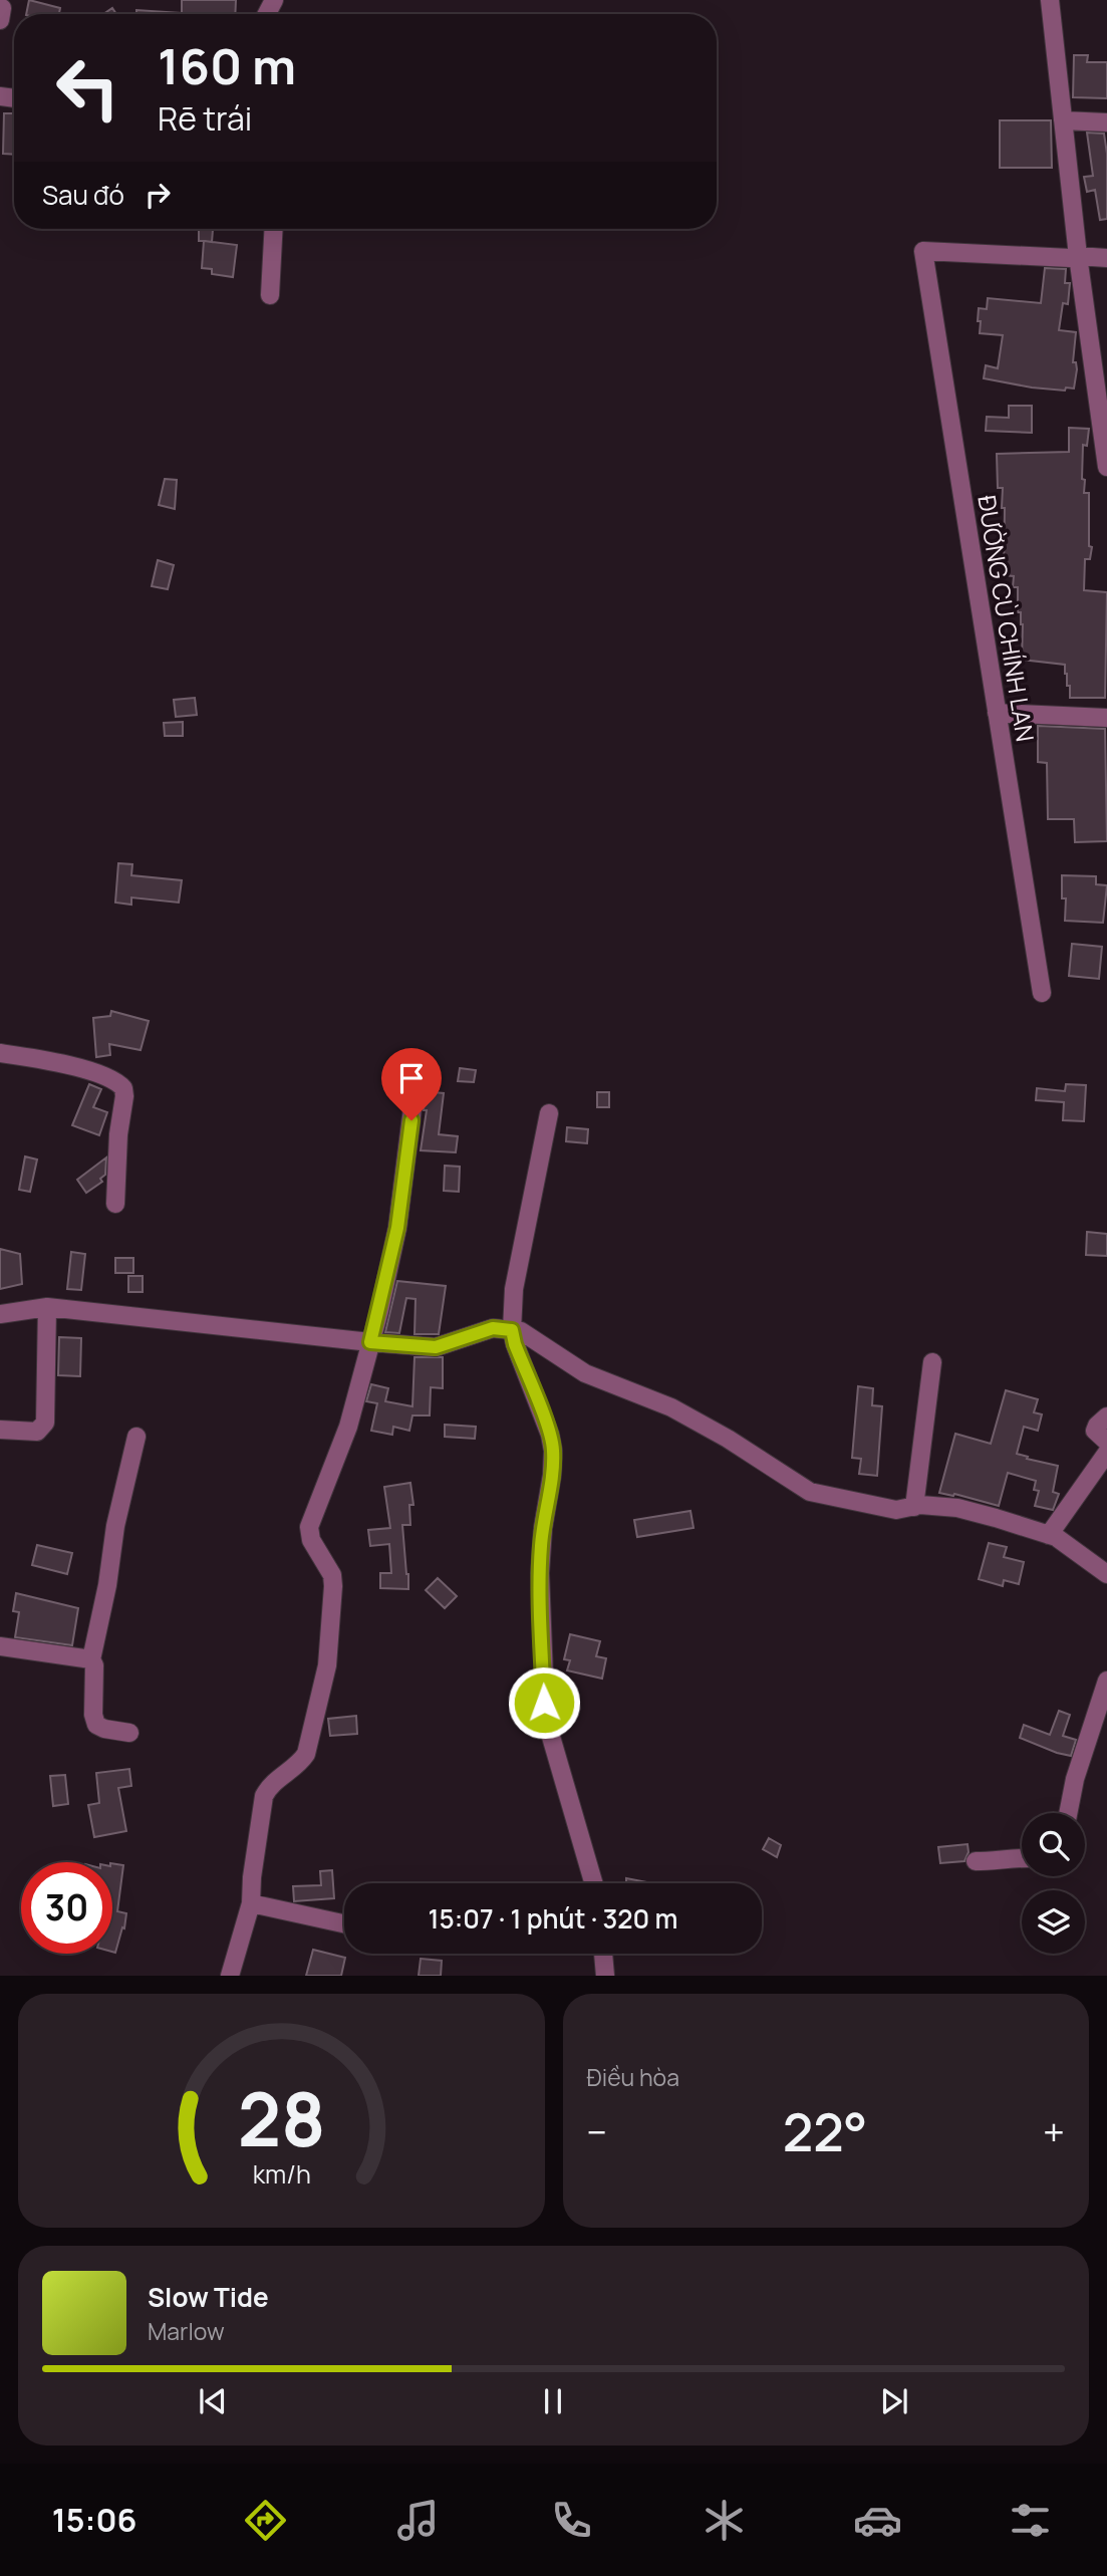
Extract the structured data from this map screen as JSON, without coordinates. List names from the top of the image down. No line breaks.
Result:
{"streets":{"street":["ĐƯỜNG CÙ CHÍNH LAN"]},"page":{"turn":["160 m","Rẽ trái"],"then":"Sau đó","limit":"30","trip":"15:07 · 1 phút · 320 m","tile":"Điều hòa","heat":["−","22°","+"],"song":["Slow Tide","Marlow"],"tabs":"15:06","gauge":["28","km/h"]}}
